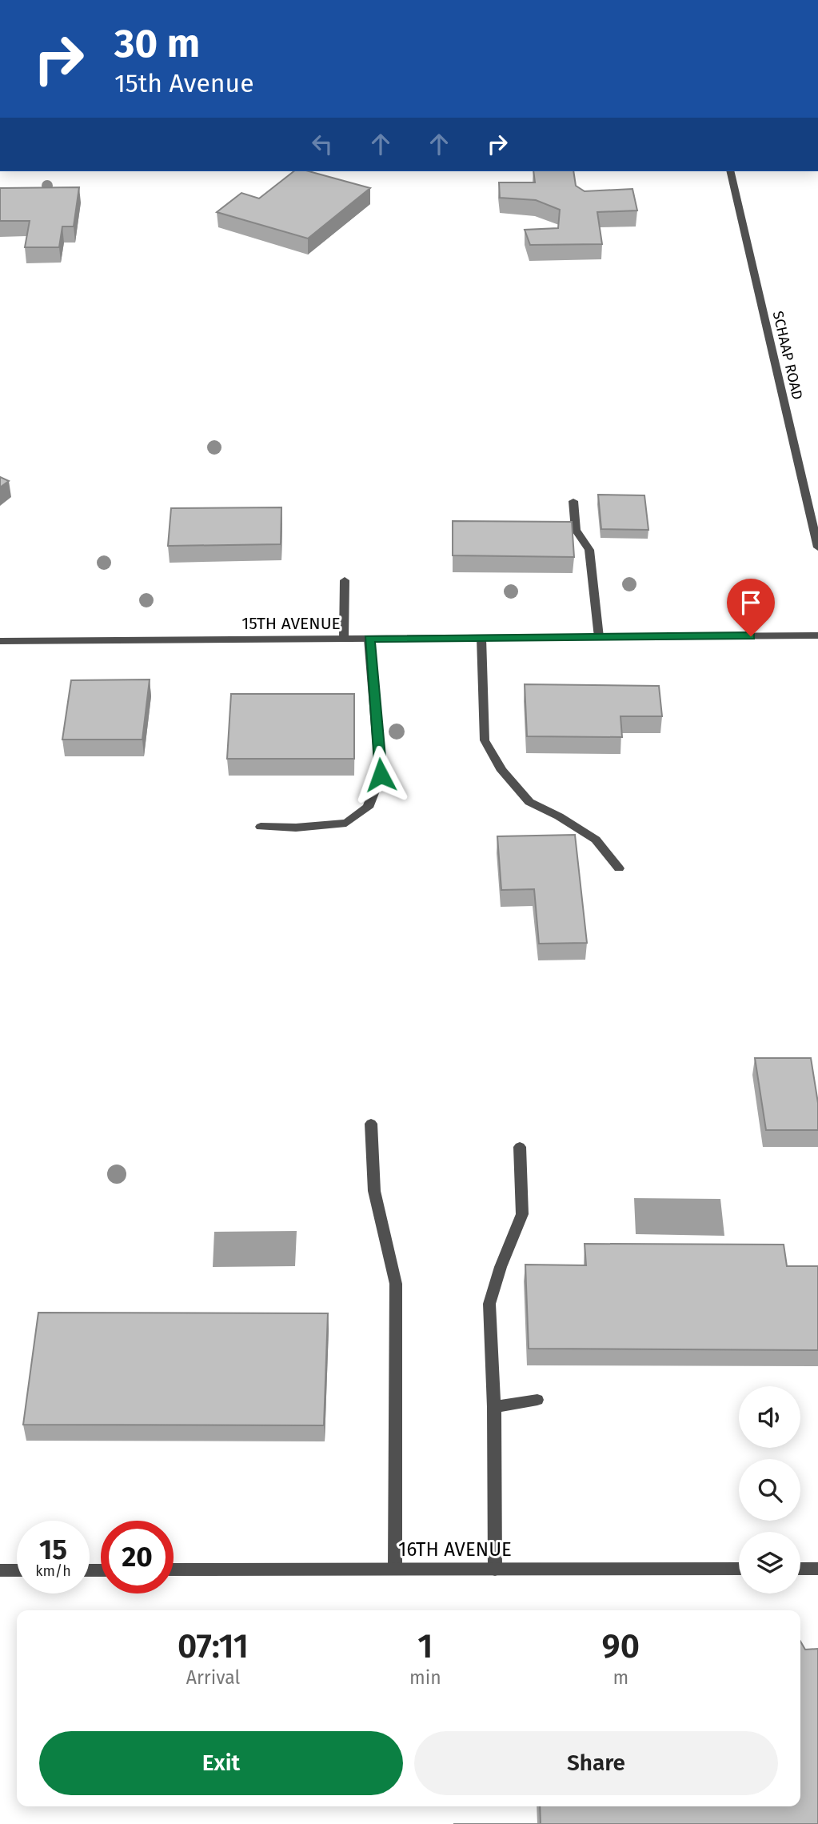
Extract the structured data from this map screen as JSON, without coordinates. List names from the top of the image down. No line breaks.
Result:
{"streets":{"street":["SCHAAP ROAD","15TH AVENUE","16TH AVENUE"]},"page":{"turn":["30 m","15th Avenue"],"speed":"15 km/h","limit":"20","eta":["07:11","Arrival","1","min","90","m"],"buttons":["Exit","Share"]}}
